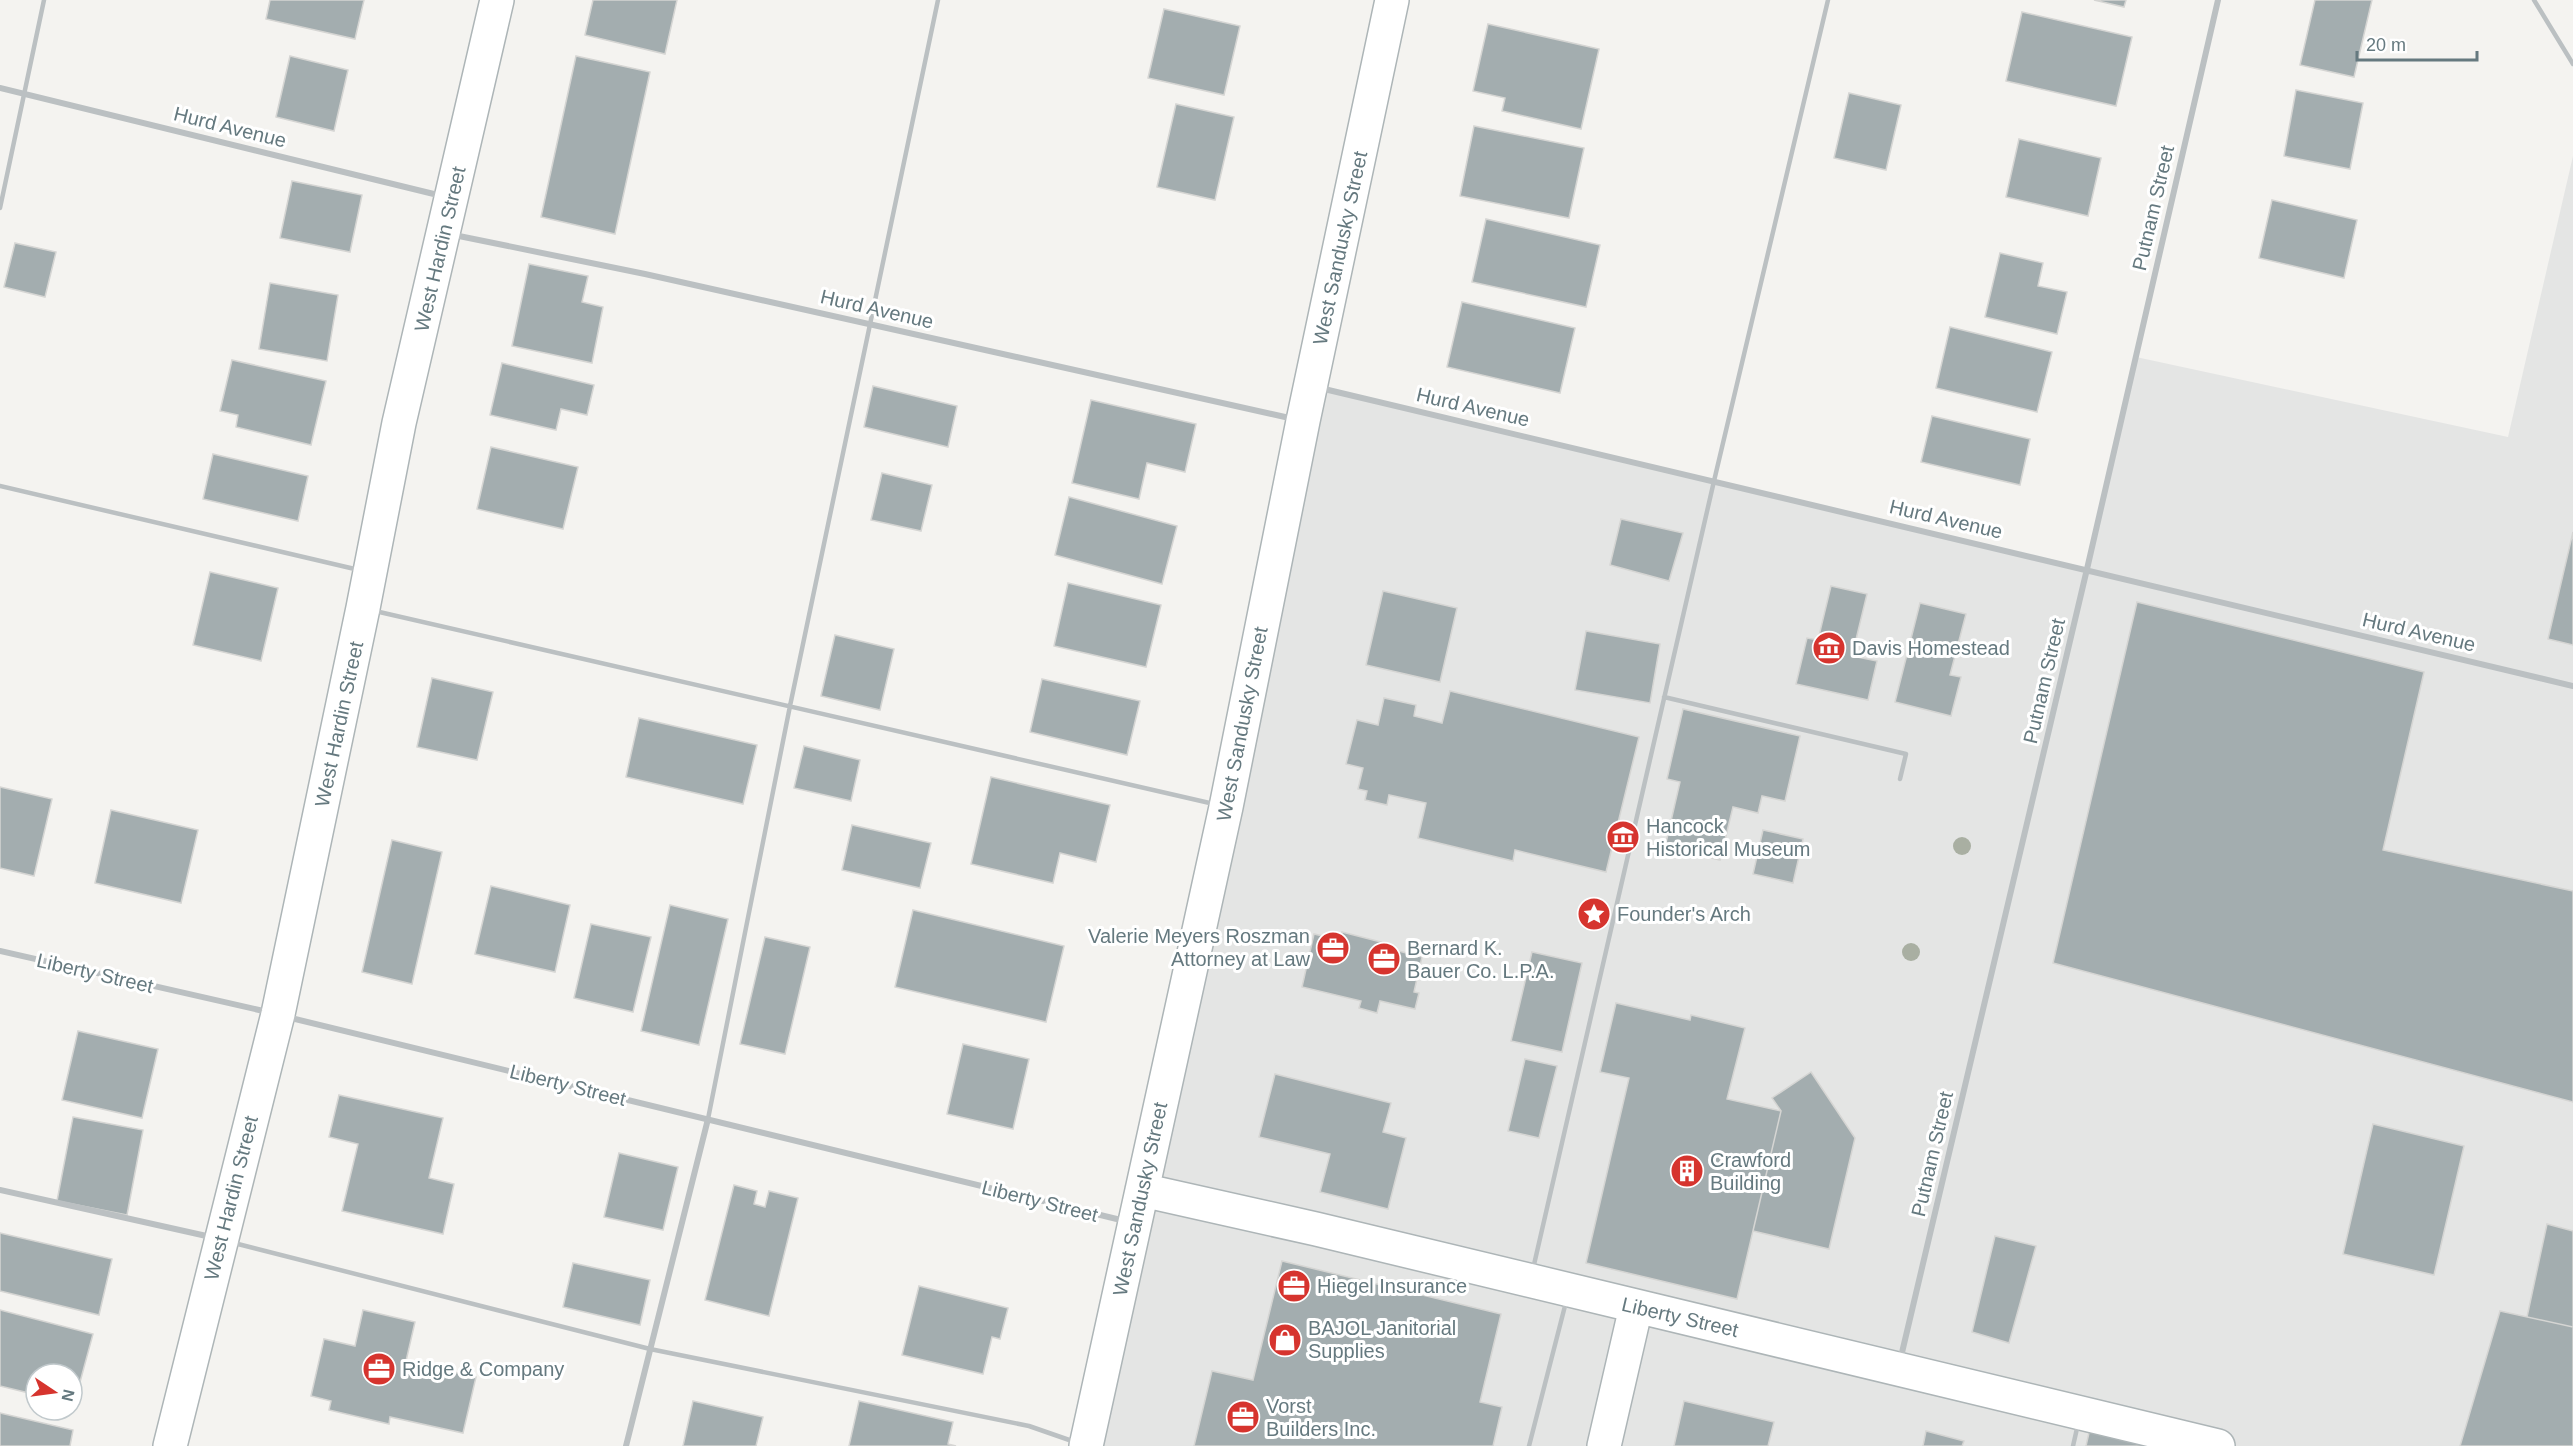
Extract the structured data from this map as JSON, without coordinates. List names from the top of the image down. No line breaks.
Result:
{"streets":{"street":["Hurd Avenue","Putnam Street","West Sandusky Street","West Hardin Street","Liberty Street"]},"crossings":[["Hurd Avenue","Putnam Street"],["Hurd Avenue","West Sandusky Street"],["Hurd Avenue","West Hardin Street"],["Putnam Street","Liberty Street"],["West Sandusky Street","Liberty Street"],["West Hardin Street","Liberty Street"]],"places":{"museum":["Davis Homestead","Hancock Historical Museum"],"place":["Founder's Arch"],"office":["Valerie Meyers Roszman Attorney at Law","Bernard K. Bauer Co. L.P.A.","Hiegel Insurance","Ridge & Company","Vorst Builders Inc."],"building":["Crawford Building"],"shop":["BAJOL Janitorial Supplies"]},"scale_bar":"20 m","north":"right"}
